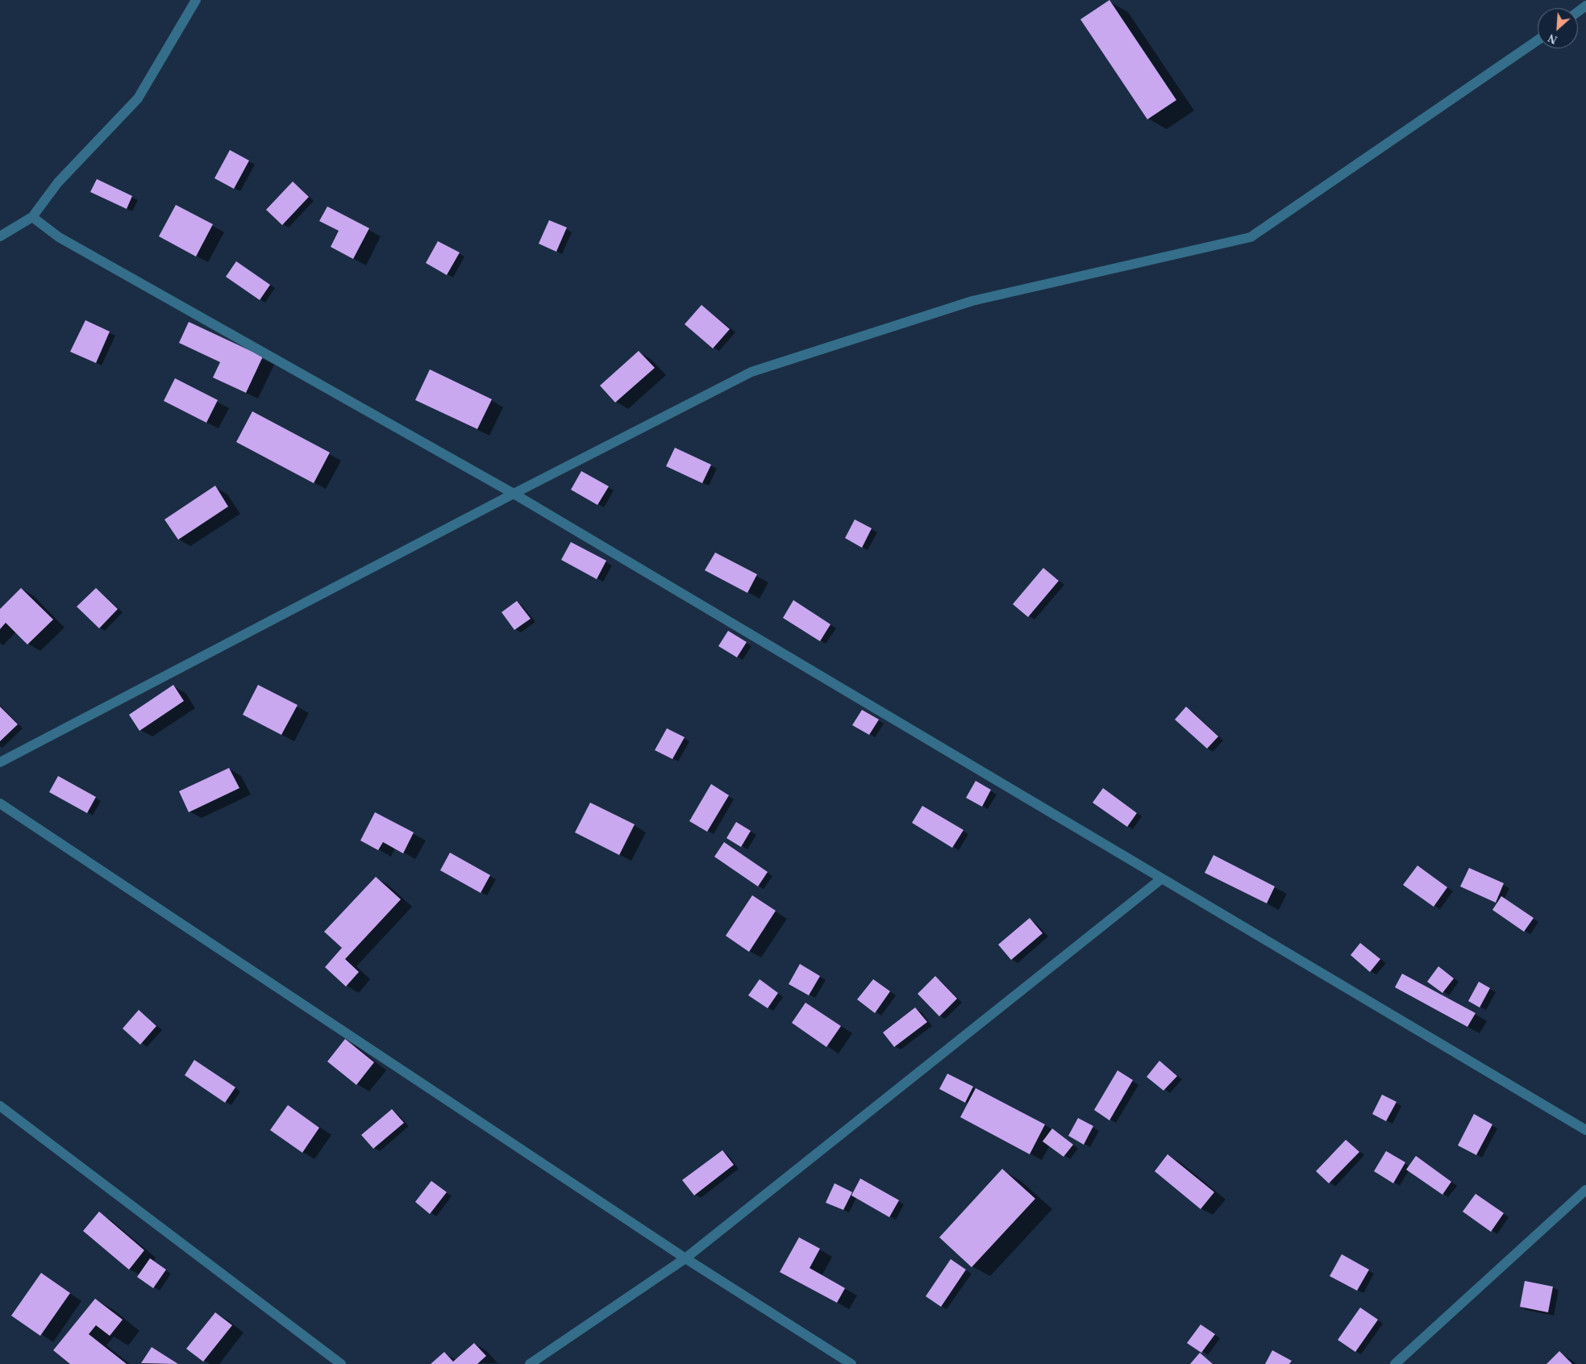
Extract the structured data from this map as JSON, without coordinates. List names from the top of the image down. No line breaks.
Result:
{"north":"bottom left"}
